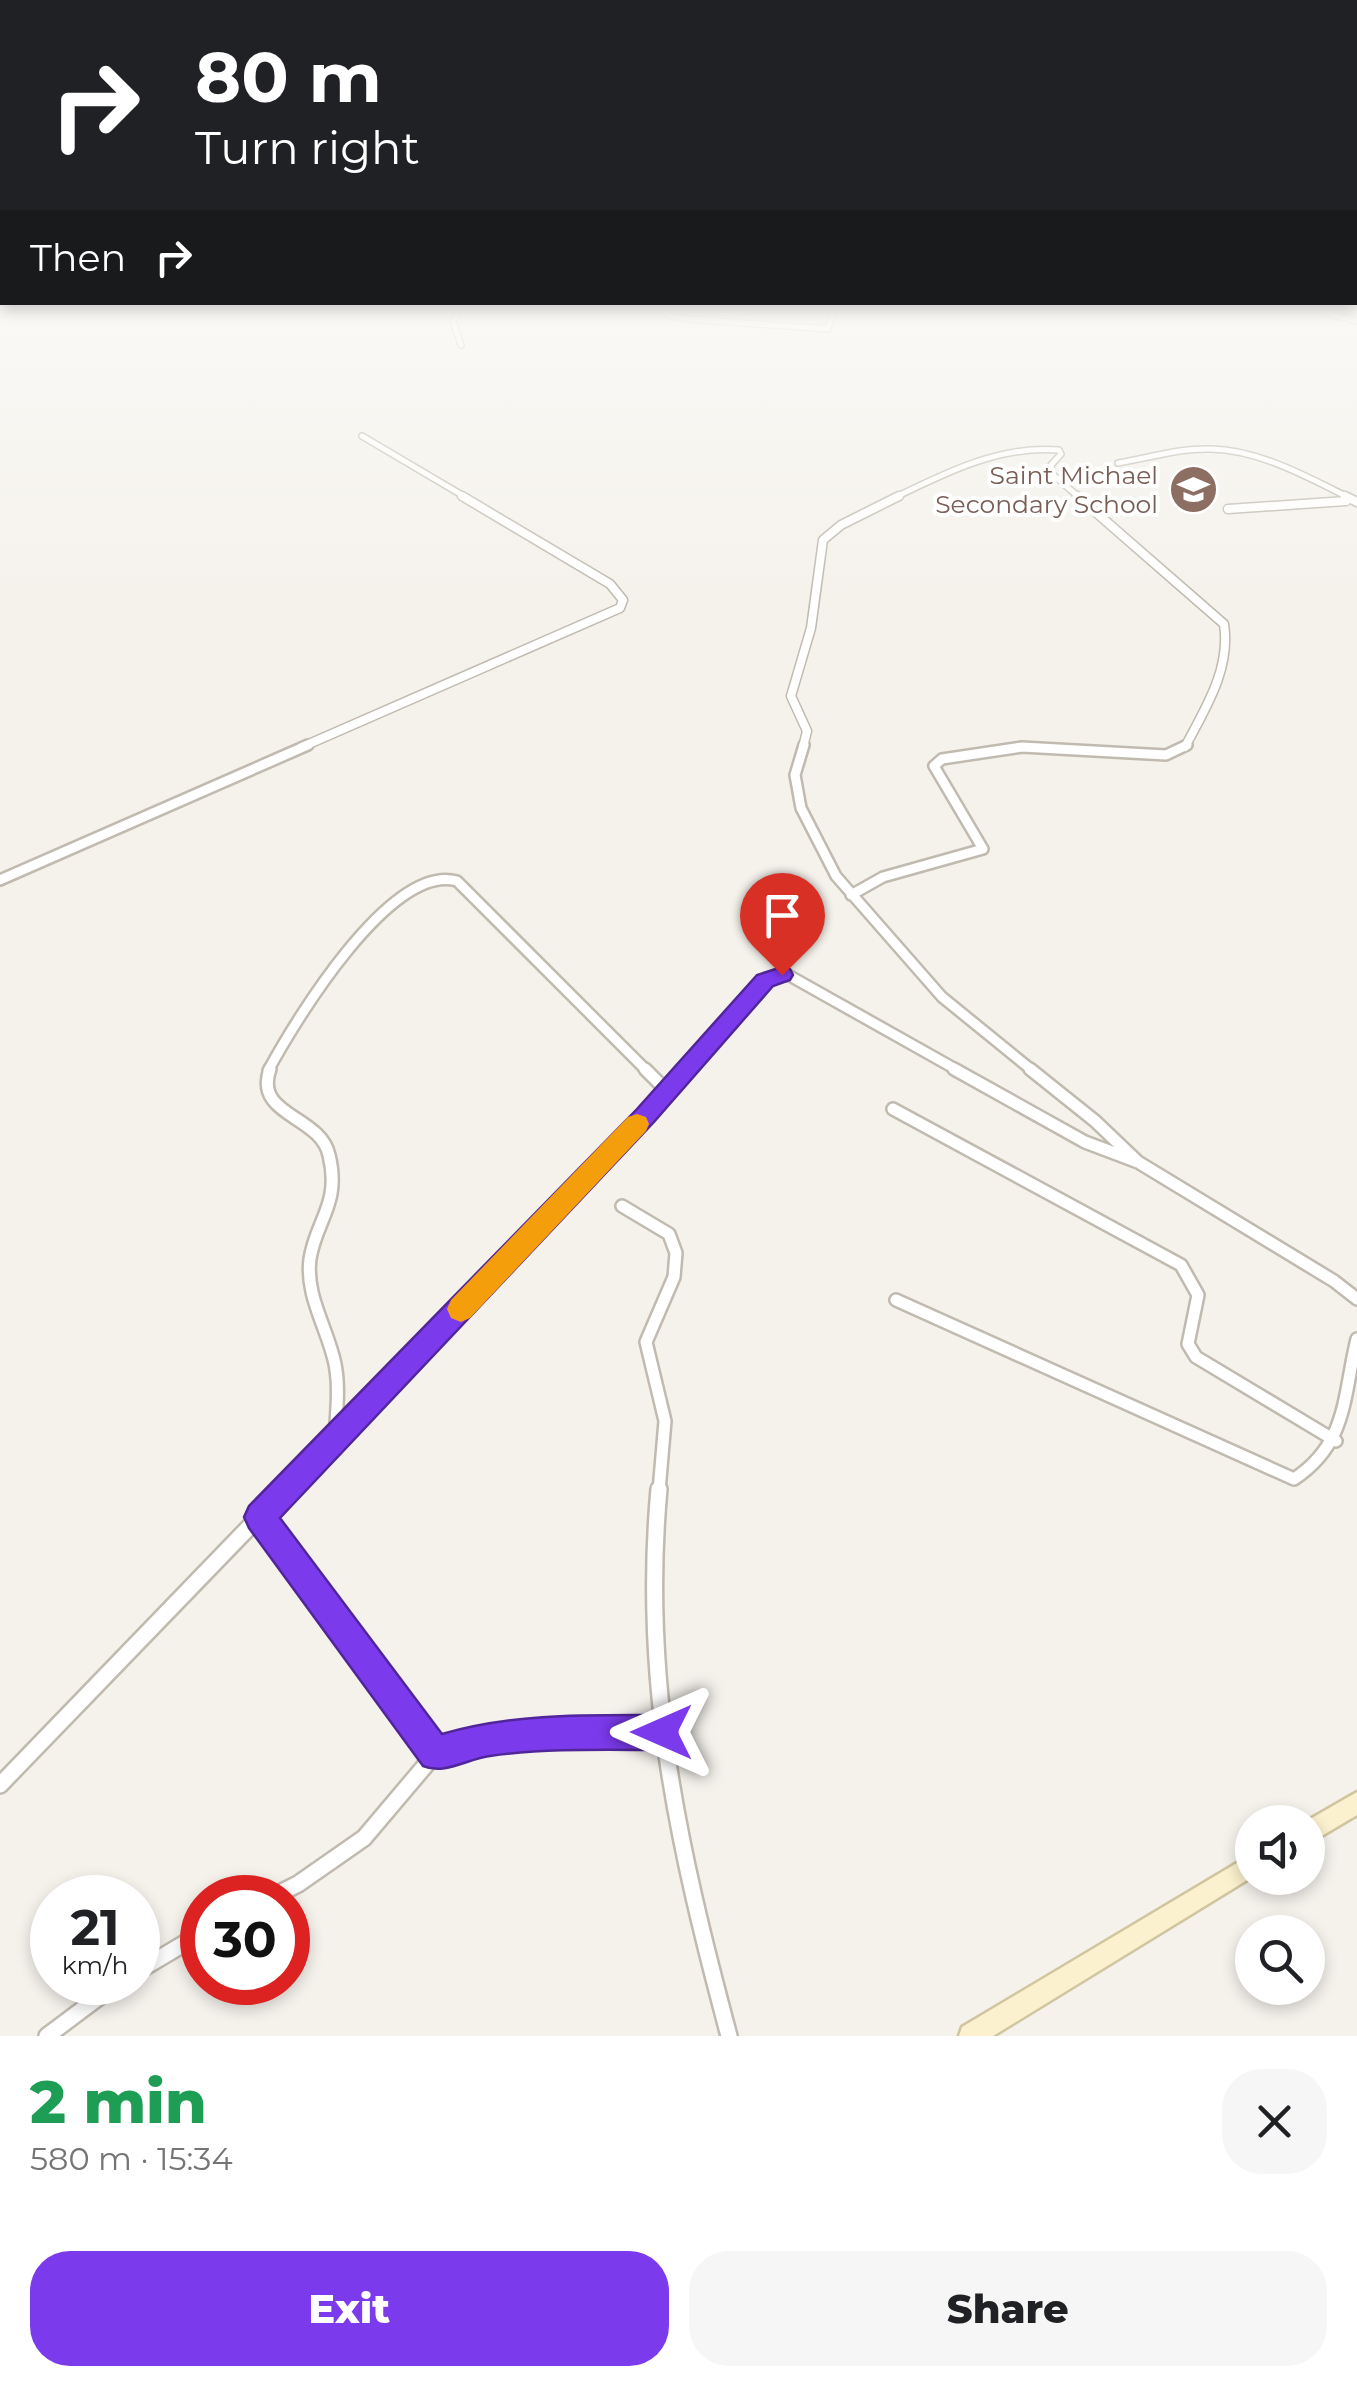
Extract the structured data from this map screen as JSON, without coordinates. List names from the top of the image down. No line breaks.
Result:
{"places":{"school or university":["Saint Michael Secondary School"]},"page":{"turn":["80 m","Turn right"],"then":"Then","speed":"21 km/h","limit":"30","heading":["2 min","580 m · 15:34"],"buttons":["Exit","Share"]}}
